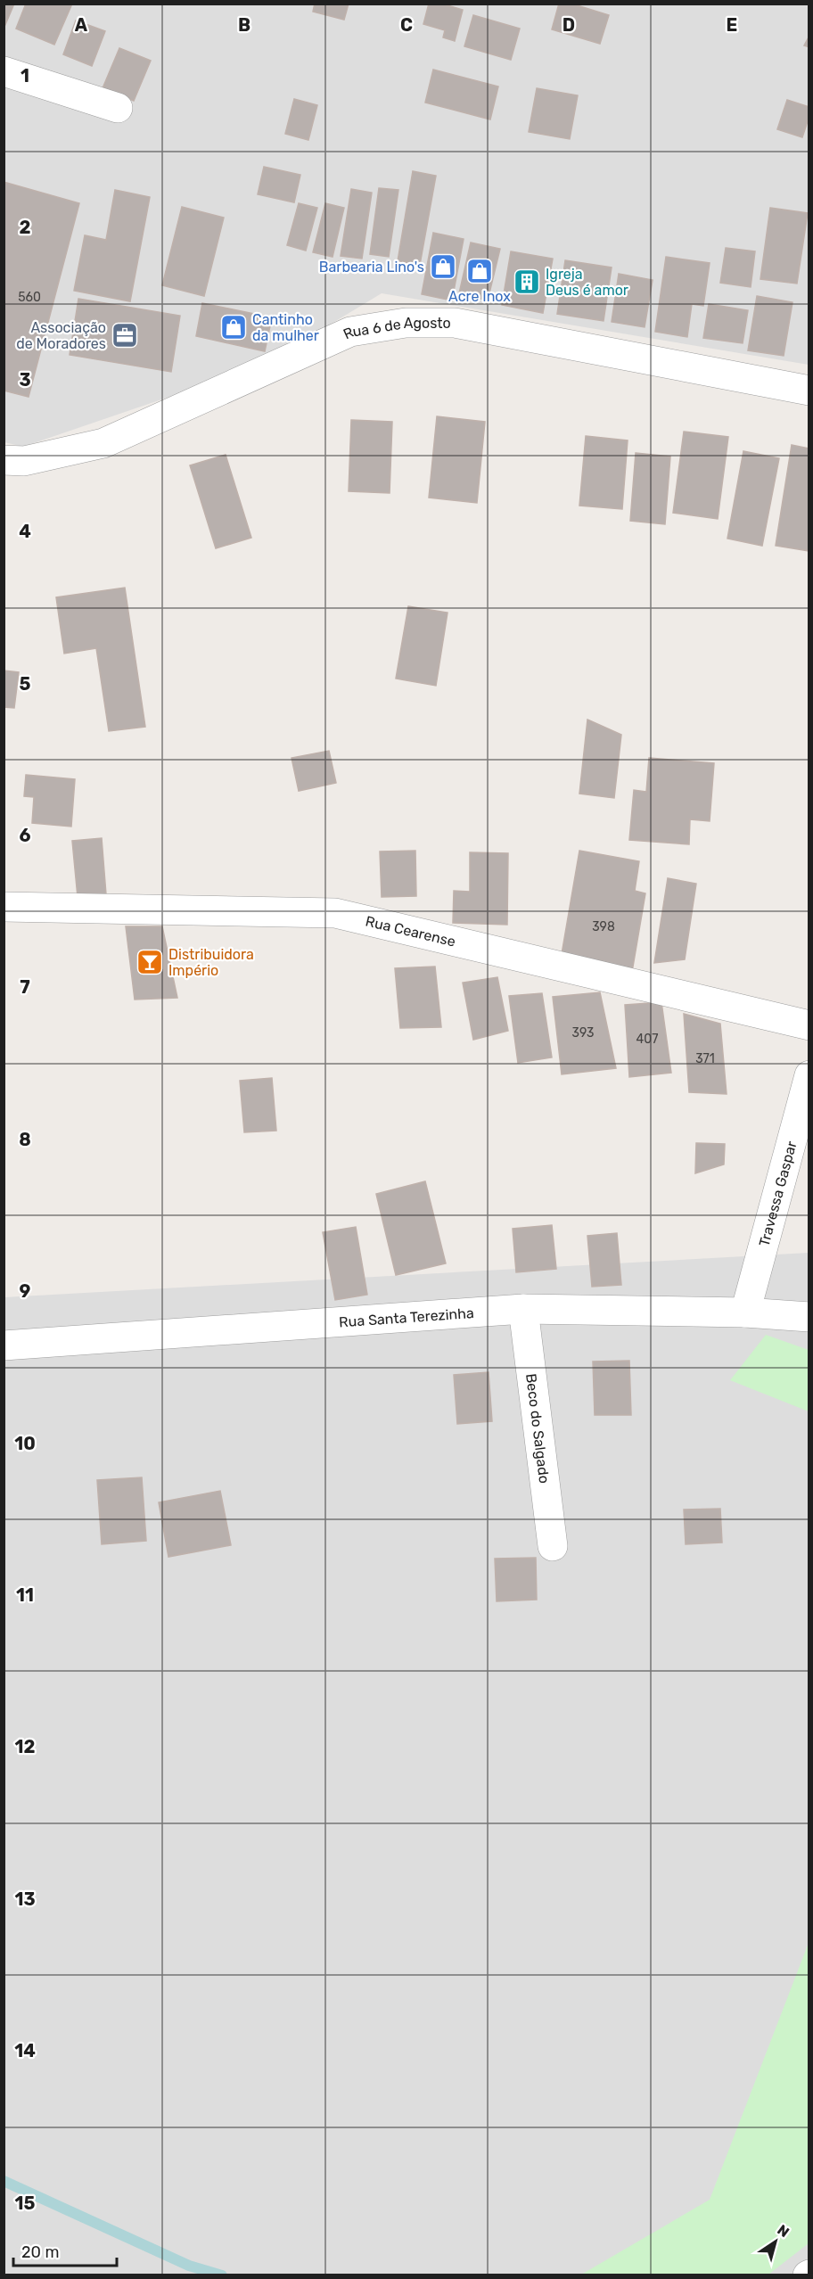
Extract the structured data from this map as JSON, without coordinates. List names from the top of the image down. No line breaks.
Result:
{"streets":{"street":["Rua 6 de Agosto","Rua Cearense","Travessa Gaspar","Rua Santa Terezinha","Beco do Salgado"]},"crossings":[["Travessa Gaspar","Rua Santa Terezinha"],["Rua Santa Terezinha","Beco do Salgado"]],"places":{"shop":["Barbearia Lino's","Acre Inox","Cantinho da mulher"],"building":["Igreja Deus é amor"],"office":["Associação de Moradores"],"bar":["Distribuidora Império"]},"house_numbers":["560","398","393","407","371"],"scale_bar":"20 m","north":"top right","grid":{"columns":["A","B","C","D","E"],"rows":["1","2","3","4","5","6","7","8","9","10","11","12","13","14","15"]}}
